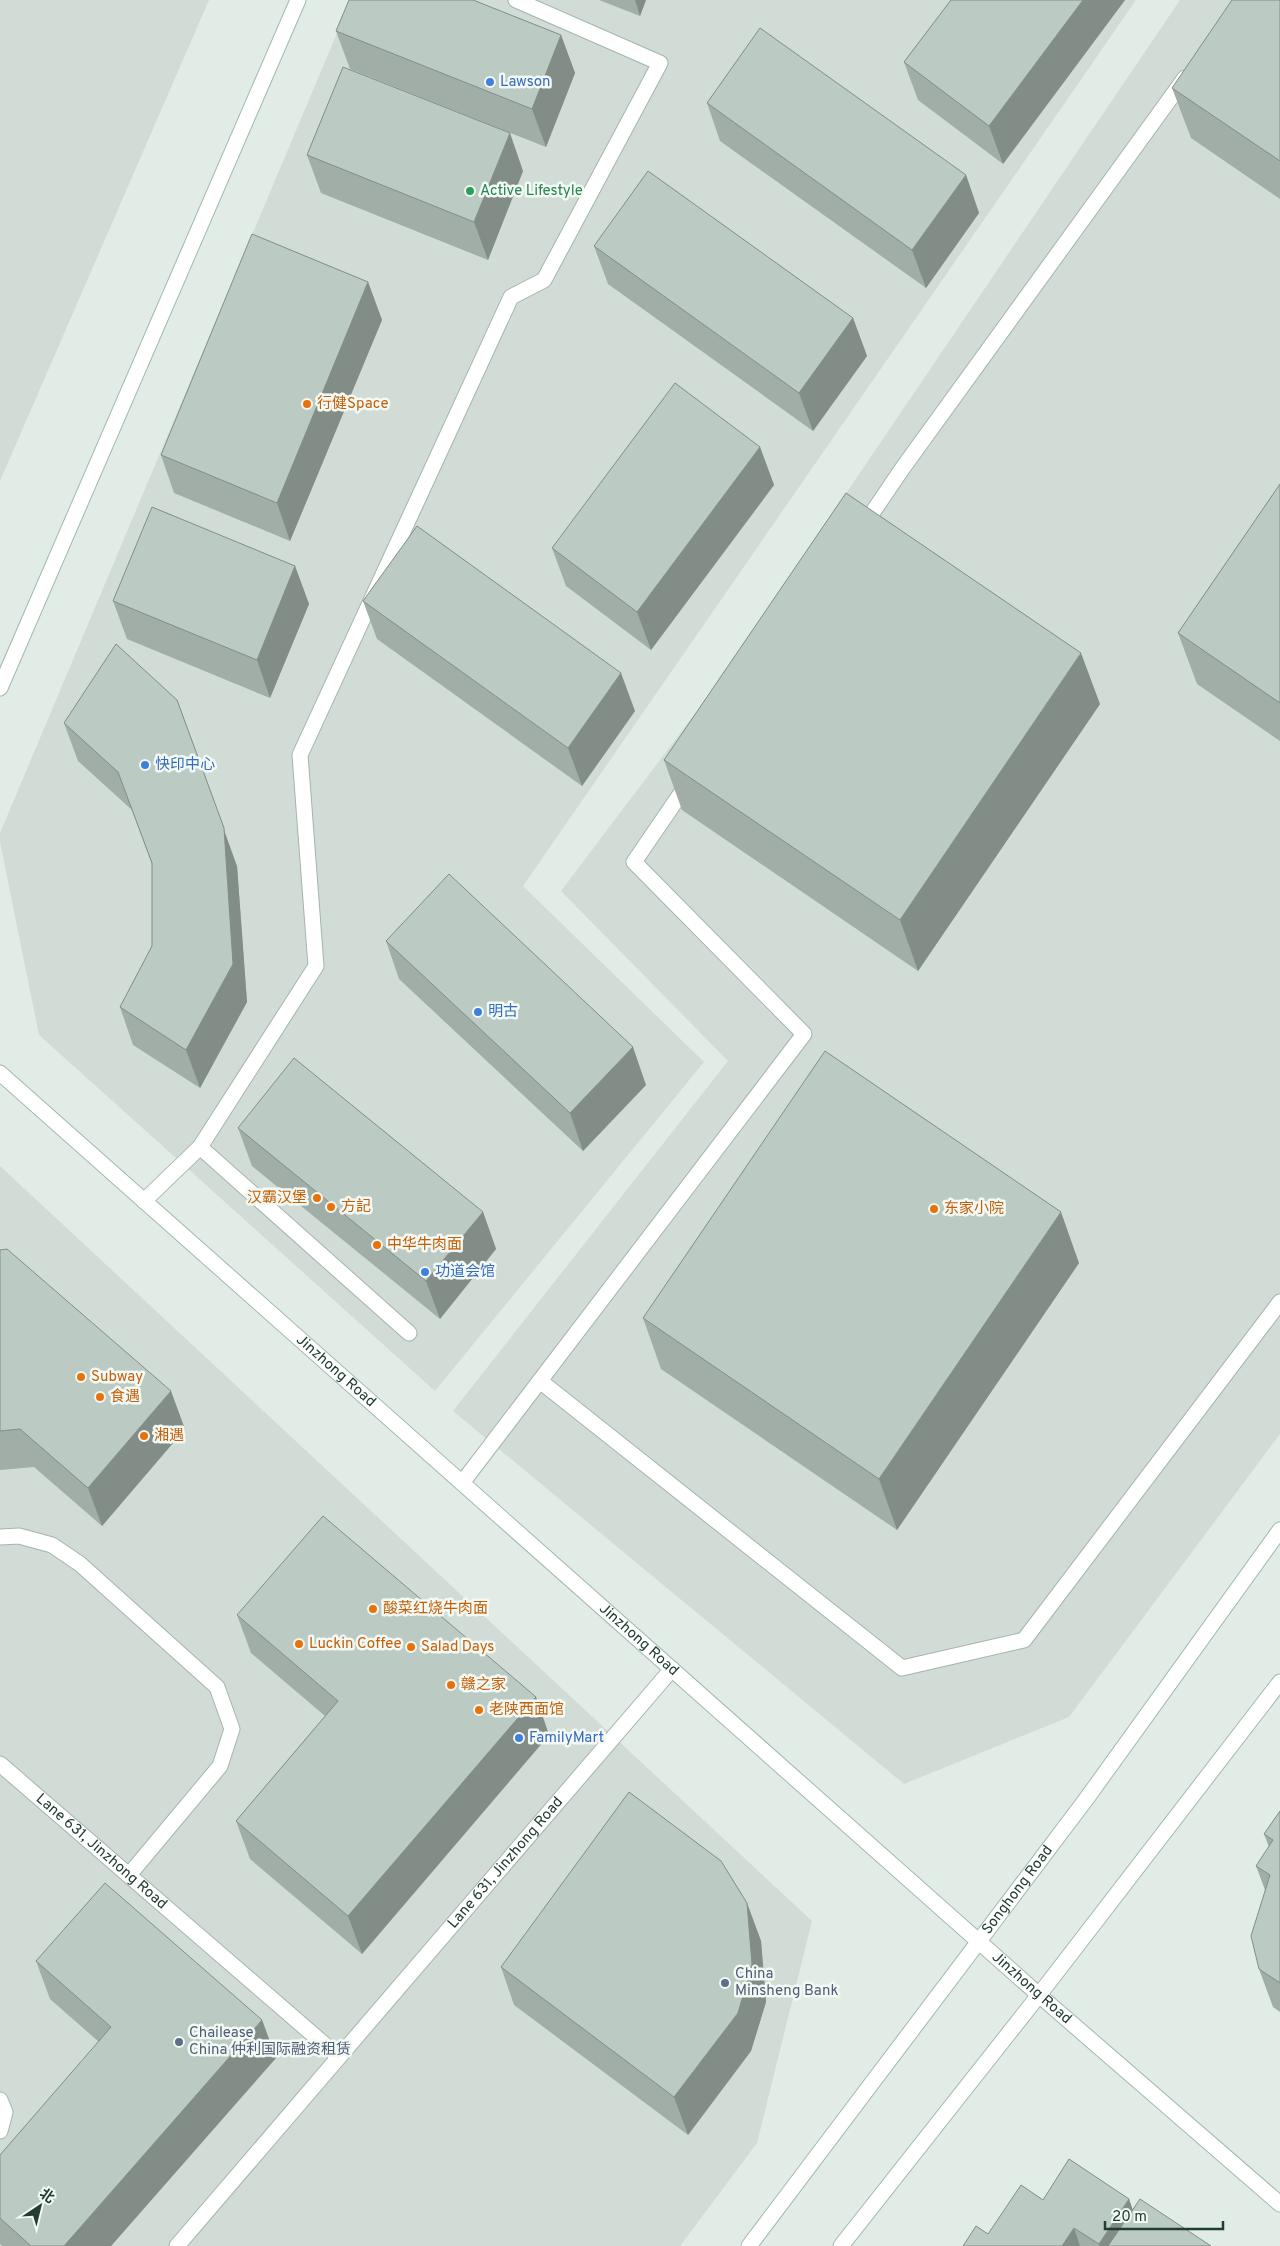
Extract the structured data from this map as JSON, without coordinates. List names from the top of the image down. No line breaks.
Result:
{"streets":{"street":["Jinzhong Road","Lane 631, Jinzhong Road","Songhong Road"]},"crossings":[["Jinzhong Road","Lane 631, Jinzhong Road"],["Jinzhong Road","Songhong Road"]],"places":["Lawson","Active Lifestyle","行健Space","快印中心","明古","汉霸汉堡","方記","东家小院","中华牛肉面","功道会馆","Subway","食遇","湘遇","酸菜红烧牛肉面","Luckin Coffee","Salad Days","赣之家","老陕西面馆","FamilyMart","China Minsheng Bank","Chailease China 仲利国际融资租赁"],"scale_bar":"20 m","north":"top right"}
